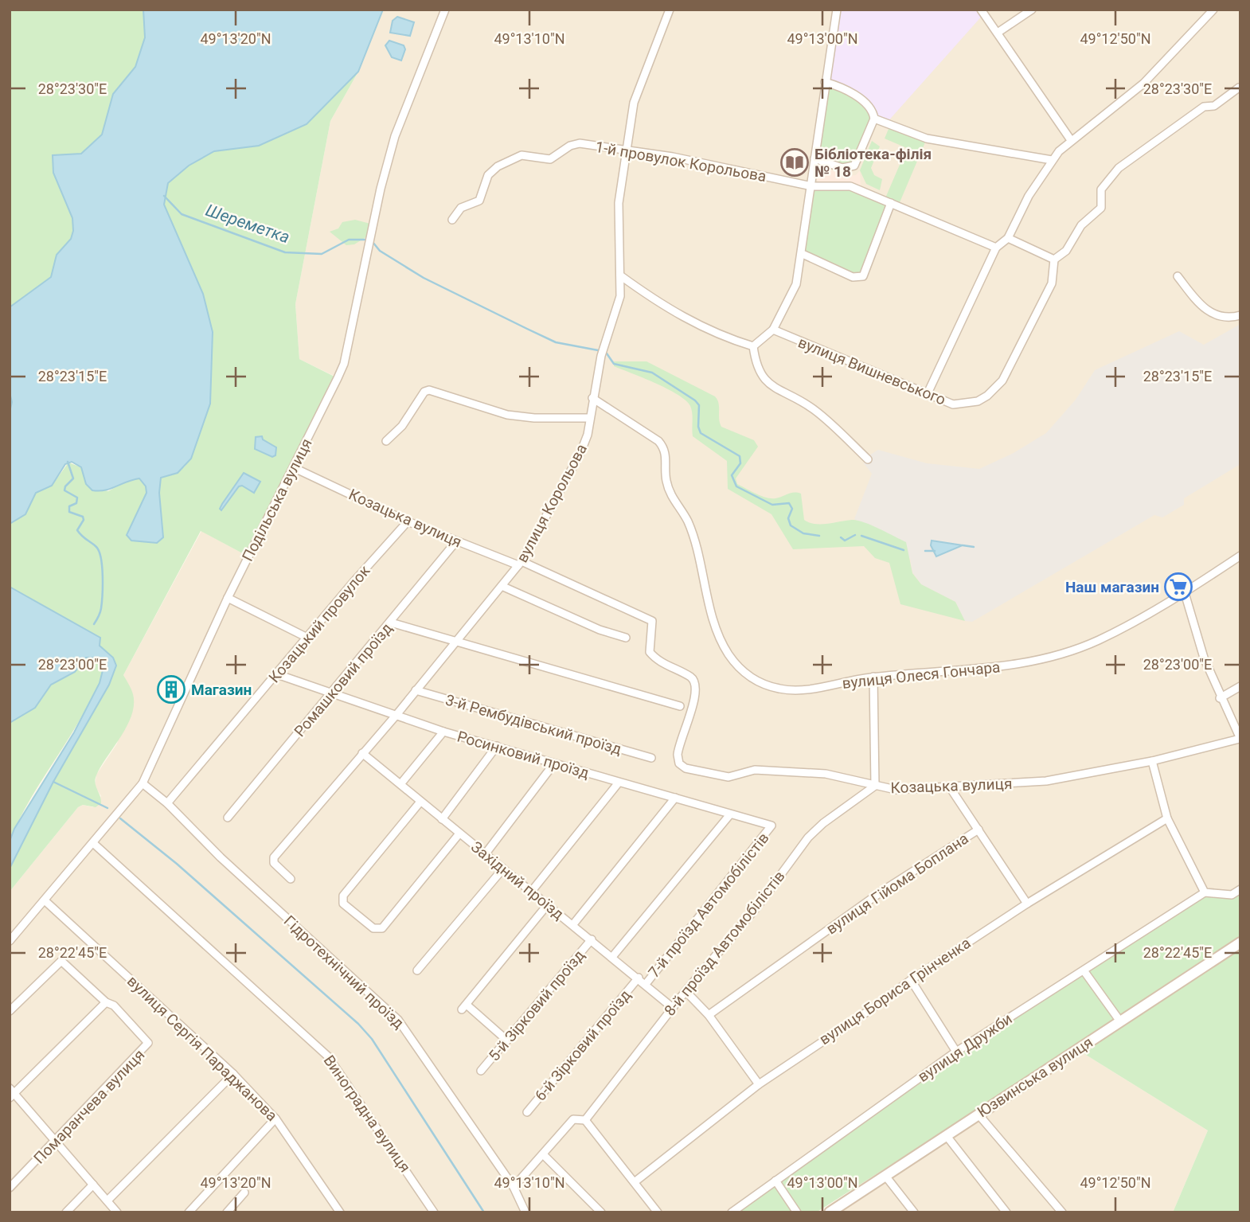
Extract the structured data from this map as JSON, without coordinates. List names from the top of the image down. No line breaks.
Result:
{"streets":{"main road":["Юзвинська вулиця"],"street":["1-й провулок Корольова","вулиця Вишневського","Подільська вулиця","вулиця Корольова","Козацька вулиця","Козацький провулок","вулиця Олеся Гончара","Ромашковий проїзд","3-й Рембудівський проїзд","Росинковий проїзд","Західний проїзд","вулиця Гійома Боплана","7-й проїзд Автомобілістів","8-й проїзд Автомобілістів","Гідротехнічний проїзд","вулиця Бориса Грінченка","5-й Зірковий проїзд","6-й Зірковий проїзд","вулиця Дружби","вулиця Сергія Параджанова","Помаранчева вулиця","Виноградна вулиця"]},"crossings":[["1-й провулок Корольова","вулиця Корольова"],["Подільська вулиця","Козацька вулиця"],["Подільська вулиця","Гідротехнічний проїзд"],["Подільська вулиця","вулиця Сергія Параджанова"],["Подільська вулиця","Виноградна вулиця"],["вулиця Корольова","Козацька вулиця"],["вулиця Корольова","вулиця Олеся Гончара"],["вулиця Корольова","3-й Рембудівський проїзд"],["вулиця Корольова","Росинковий проїзд"],["вулиця Корольова","Західний проїзд"],["Козацька вулиця","Козацький провулок"],["Козацька вулиця","Ромашковий проїзд"],["Козацька вулиця","8-й проїзд Автомобілістів"],["Козацький провулок","Росинковий проїзд"],["Козацький провулок","Гідротехнічний проїзд"],["Ромашковий проїзд","Росинковий проїзд"],["Росинковий проїзд","7-й проїзд Автомобілістів"],["Західний проїзд","7-й проїзд Автомобілістів"],["Західний проїзд","8-й проїзд Автомобілістів"],["Західний проїзд","5-й Зірковий проїзд"],["Західний проїзд","6-й Зірковий проїзд"],["8-й проїзд Автомобілістів","Гідротехнічний проїзд"]],"water":["Шереметка"],"places":{"library":["Бібліотека-філія № 18"],"supermarket":["Наш магазин"],"building":["Магазин"]},"coordinates":["49°13'20\"N","49°13'10\"N","49°13'00\"N","49°12'50\"N","28°23'30\"E","28°23'15\"E","28°23'00\"E","28°22'45\"E"]}
